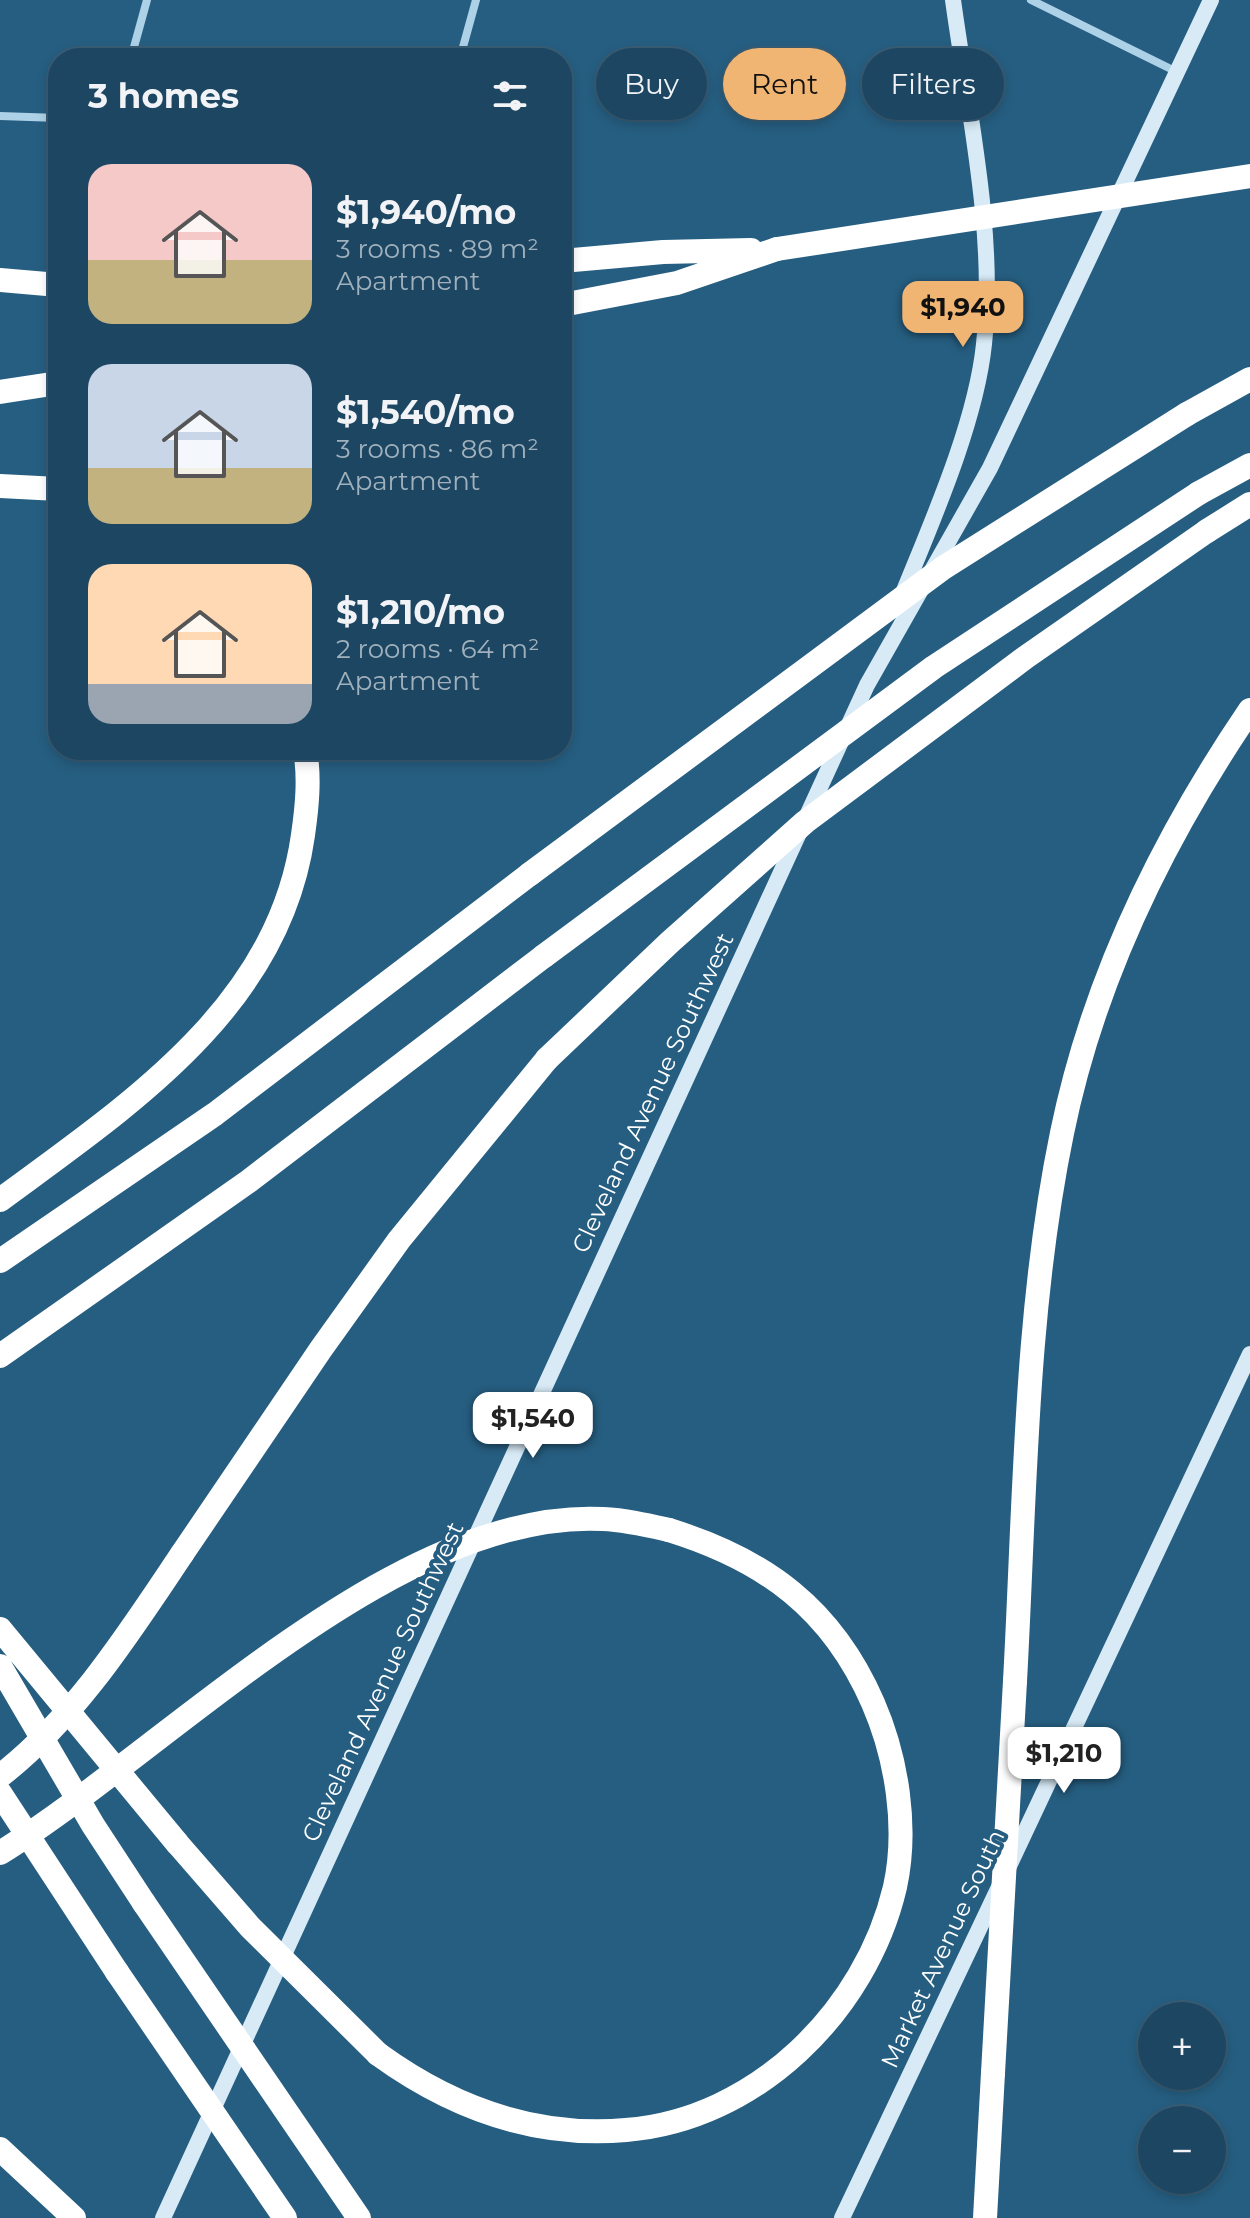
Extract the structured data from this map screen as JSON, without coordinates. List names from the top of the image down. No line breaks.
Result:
{"streets":{"main road":["Cleveland Avenue Southwest","Market Avenue South"]},"page":{"chip":["Buy","Rent","Filters"],"heading":"3 homes","list":[{"name":"$1,940/mo","note":"3 rooms · 89 m² · Apartment"},{"name":"$1,540/mo","note":"3 rooms · 86 m² · Apartment"},{"name":"$1,210/mo","note":"2 rooms · 64 m² · Apartment"}],"price":["$1,940","$1,540","$1,210"],"map_buttons":["+","−"]}}
